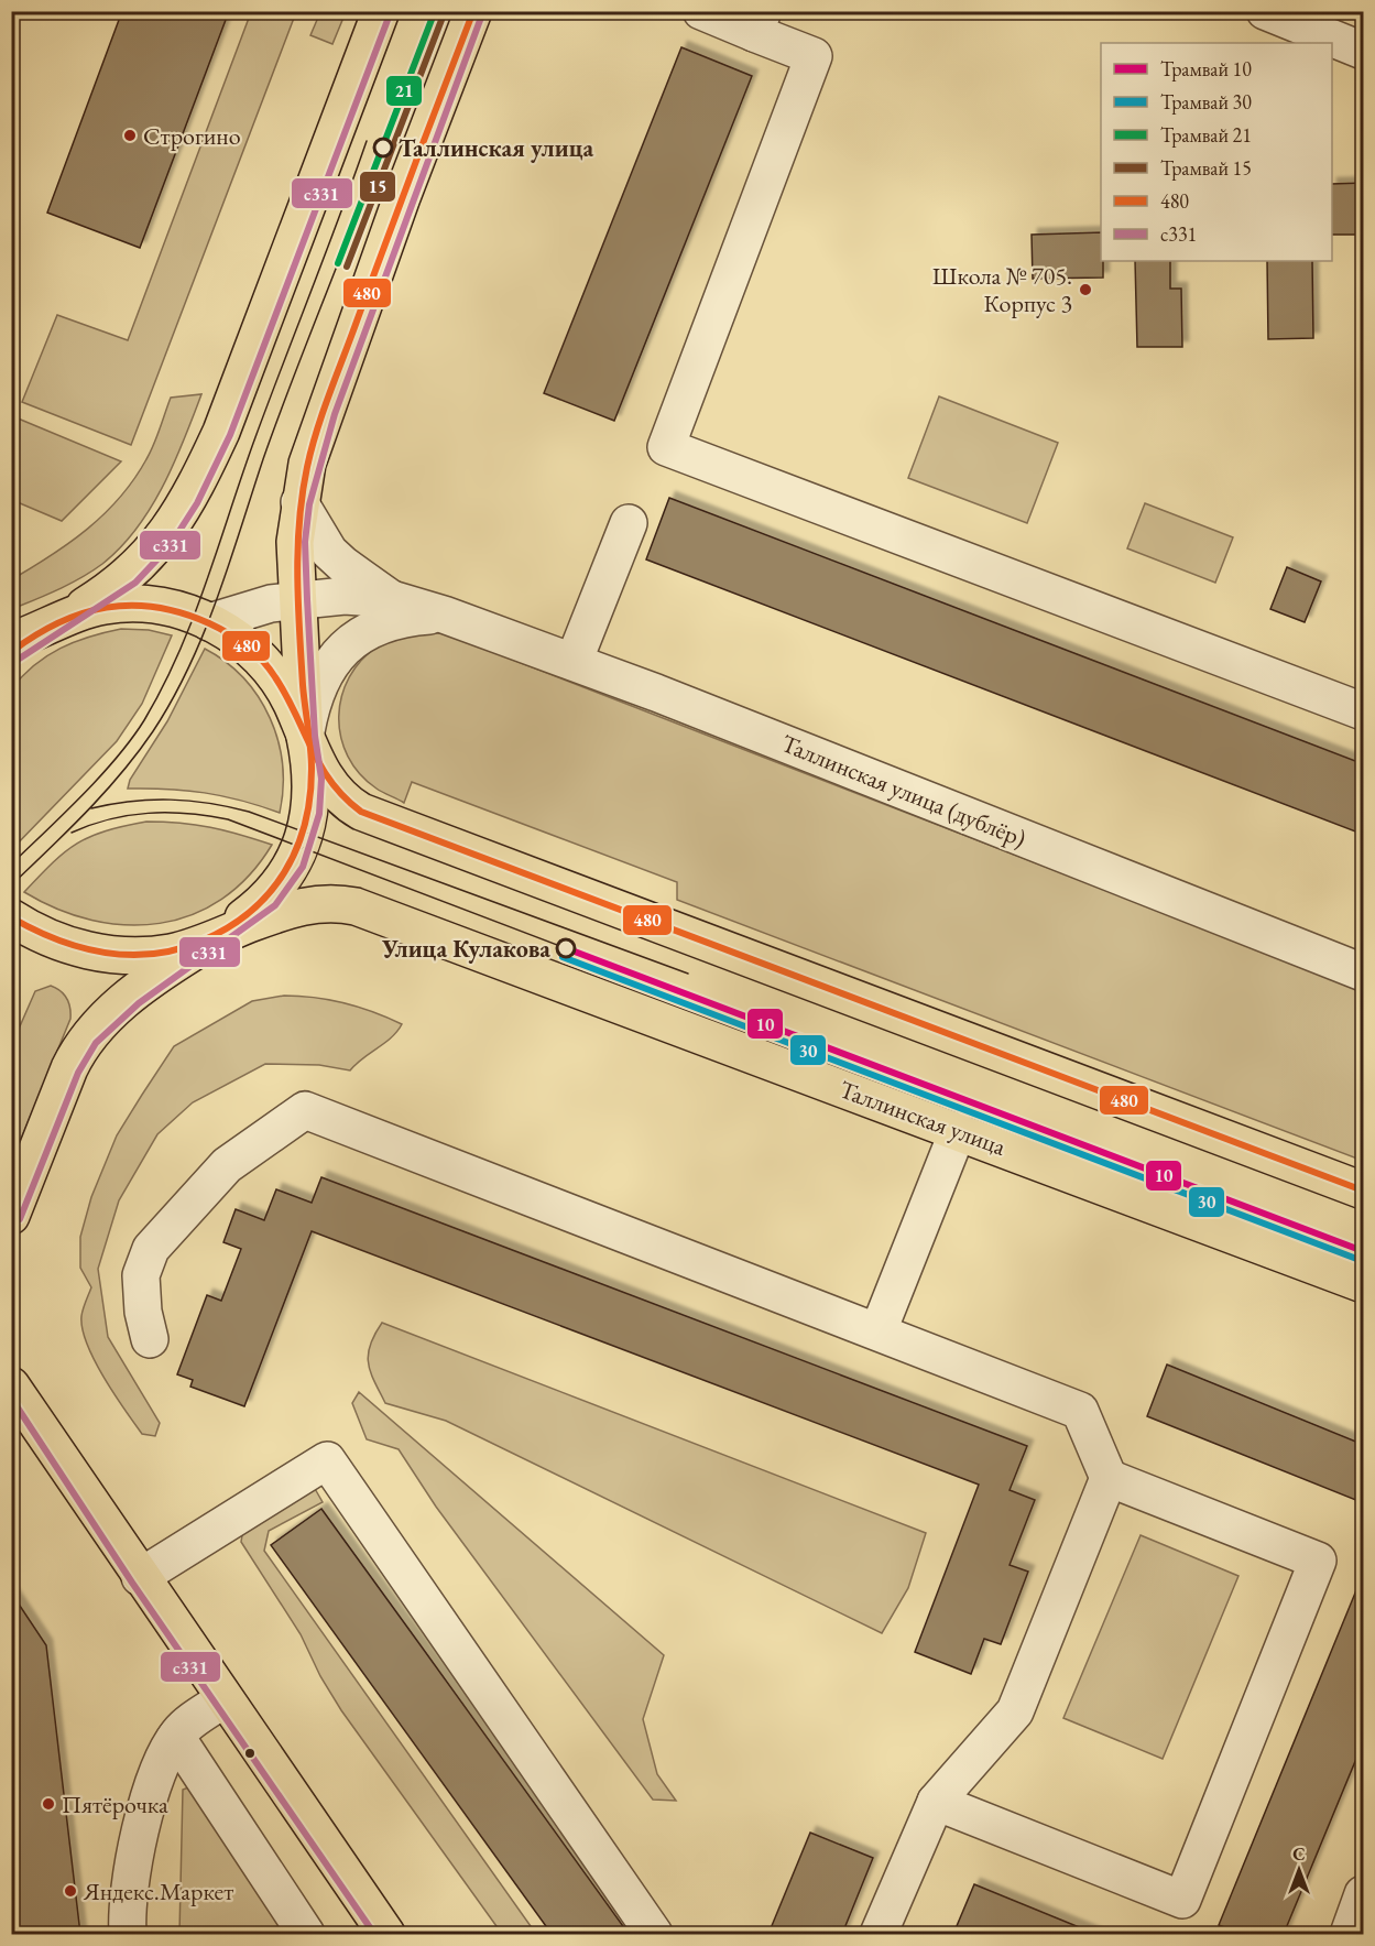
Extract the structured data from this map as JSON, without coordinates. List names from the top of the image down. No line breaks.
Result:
{"streets":{"main road":["Таллинская улица"],"street":["Таллинская улица (дублёр)"]},"crossings":[["Таллинская улица (дублёр)","Таллинская улица"]],"places":["Строгино","Таллинская улица","Школа № 705. Корпус 3","Улица Кулакова","Пятёрочка","Яндекс.Маркет"],"lines":["tram line 21","transit line 480","tram line 15","transit line с331","tram line 10","tram line 30"],"legend":["Трамвай 10","Трамвай 30","Трамвай 21","Трамвай 15","480","с331"],"north":"top"}
